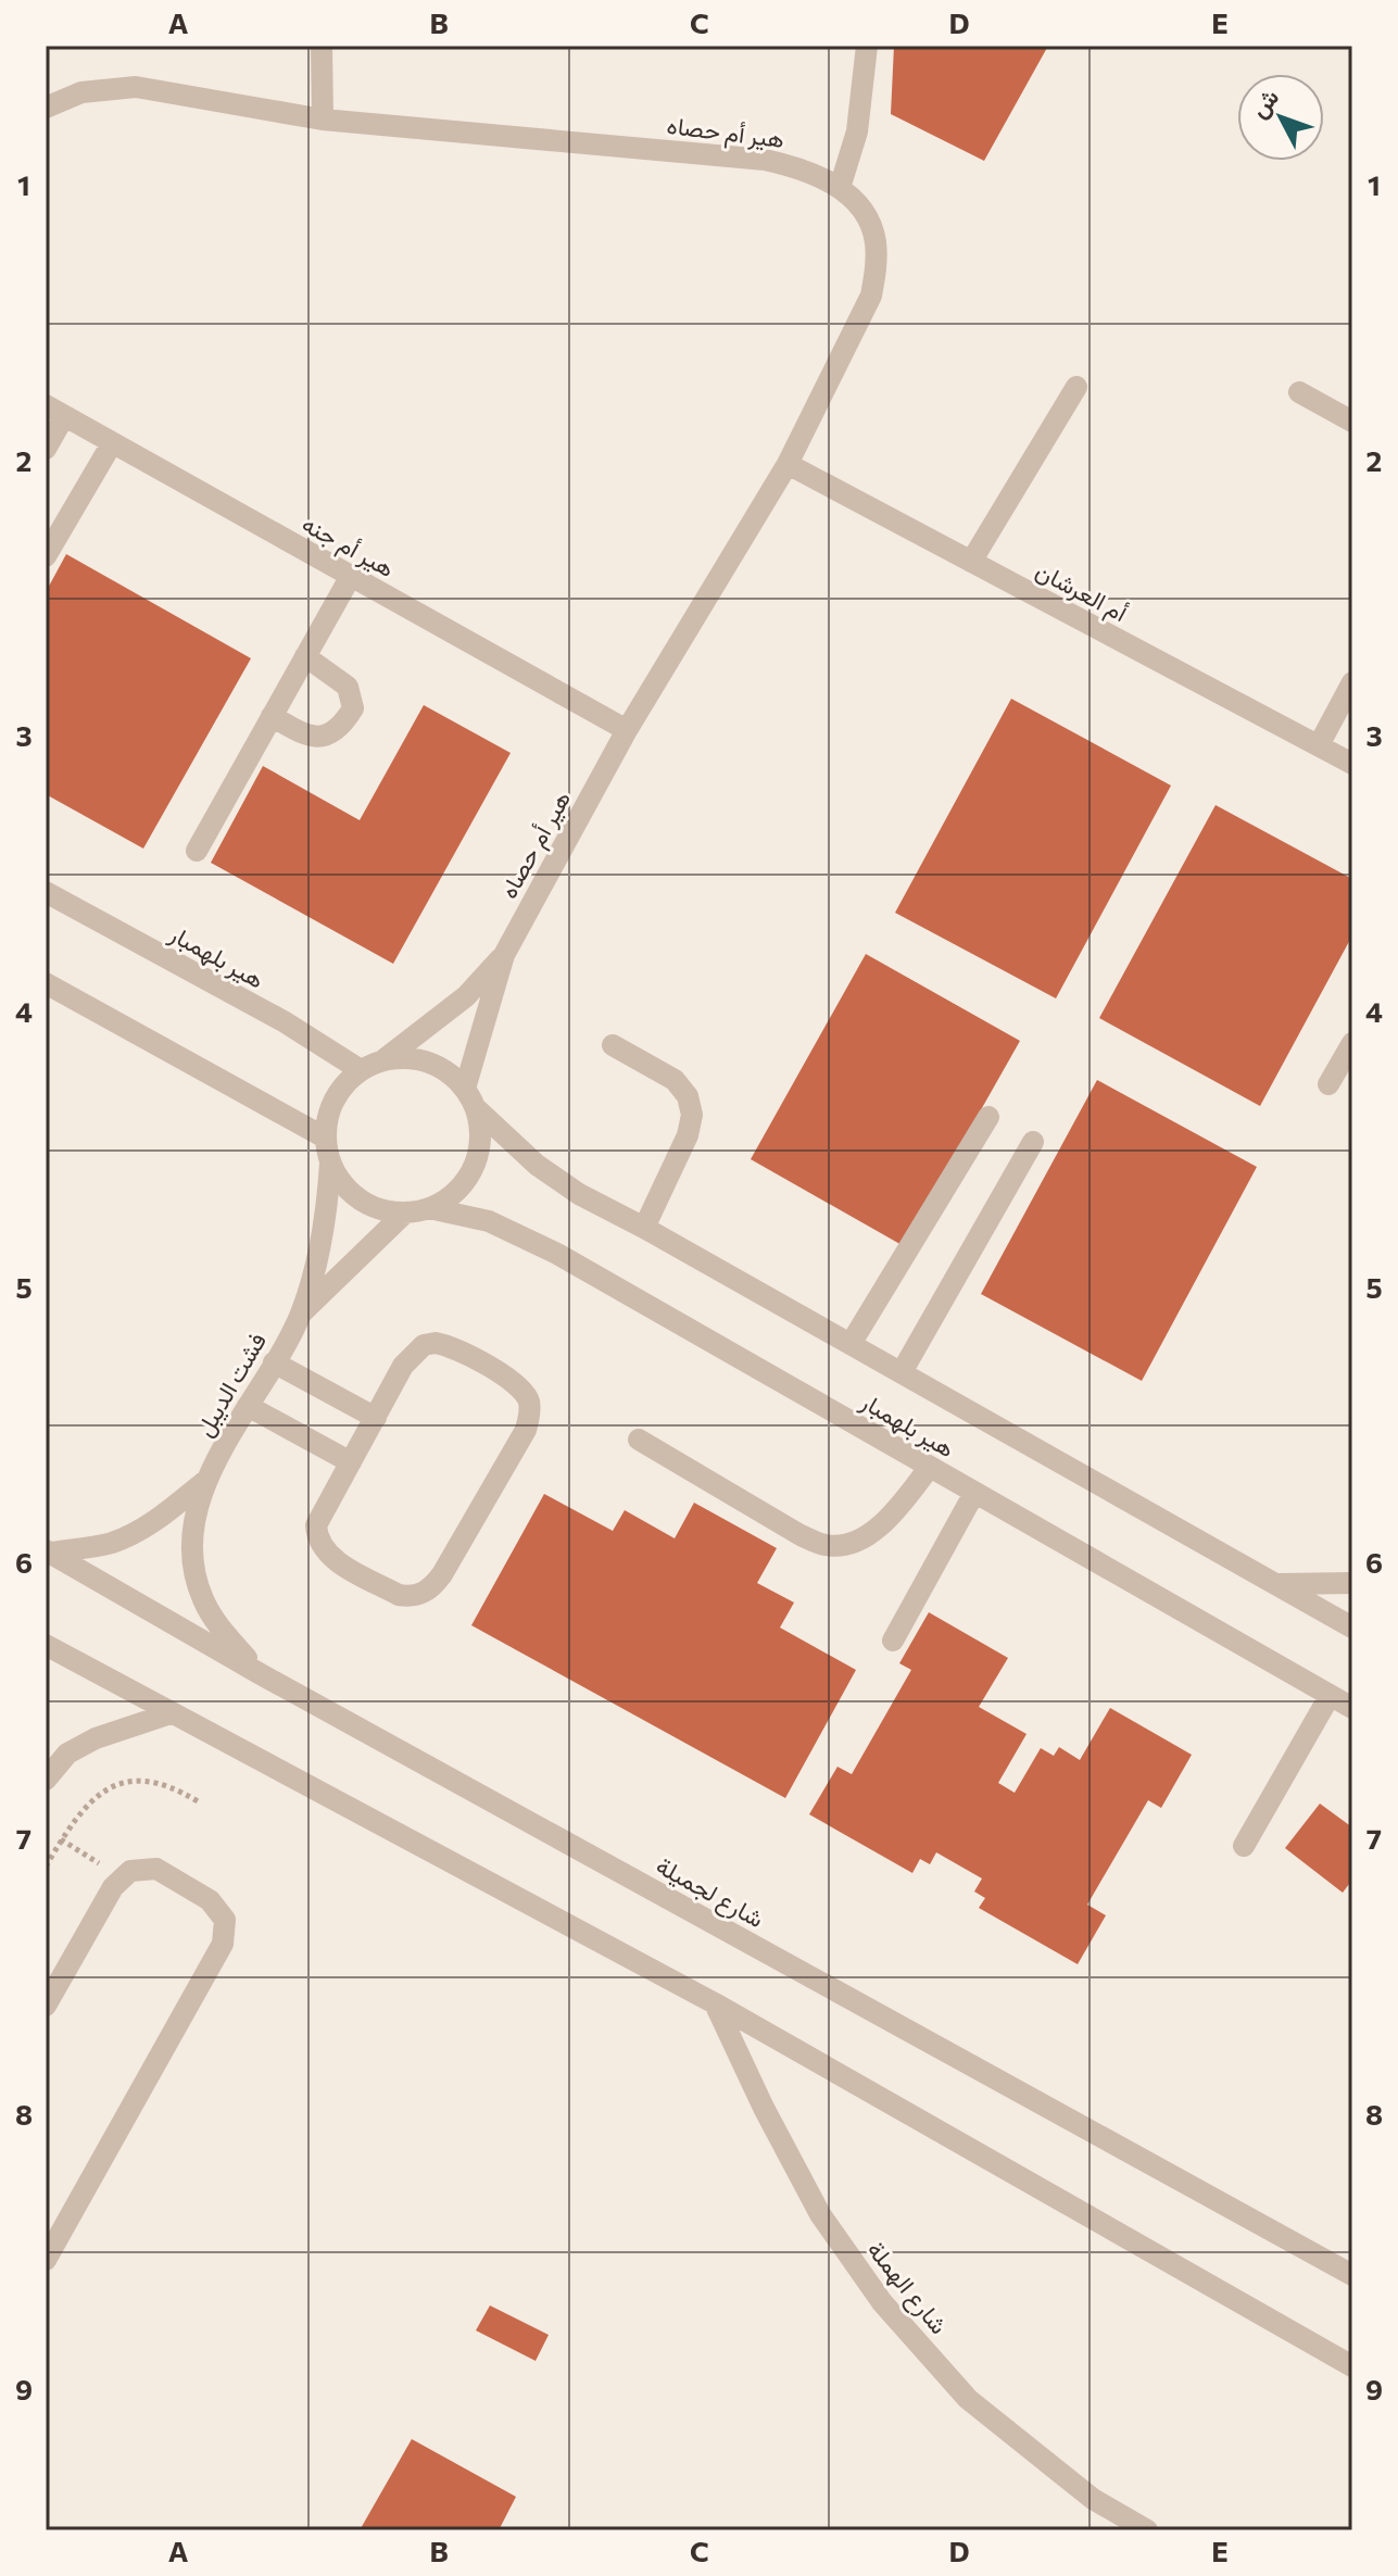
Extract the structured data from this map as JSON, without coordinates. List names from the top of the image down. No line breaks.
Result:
{"streets":{"street":["هير أم حصاه","هير أم جنه","أم العرشان","هير بلهمبار","فشت الديبل","شارع لجميلة","شارع الهملة"]},"crossings":[["هير أم حصاه","هير أم جنه"],["هير أم حصاه","أم العرشان"],["هير أم حصاه","هير بلهمبار"],["هير أم حصاه","فشت الديبل"],["هير بلهمبار","فشت الديبل"],["فشت الديبل","شارع لجميلة"]],"north":"top left","grid":{"columns":["A","B","C","D","E"],"rows":["1","2","3","4","5","6","7","8","9"]}}
